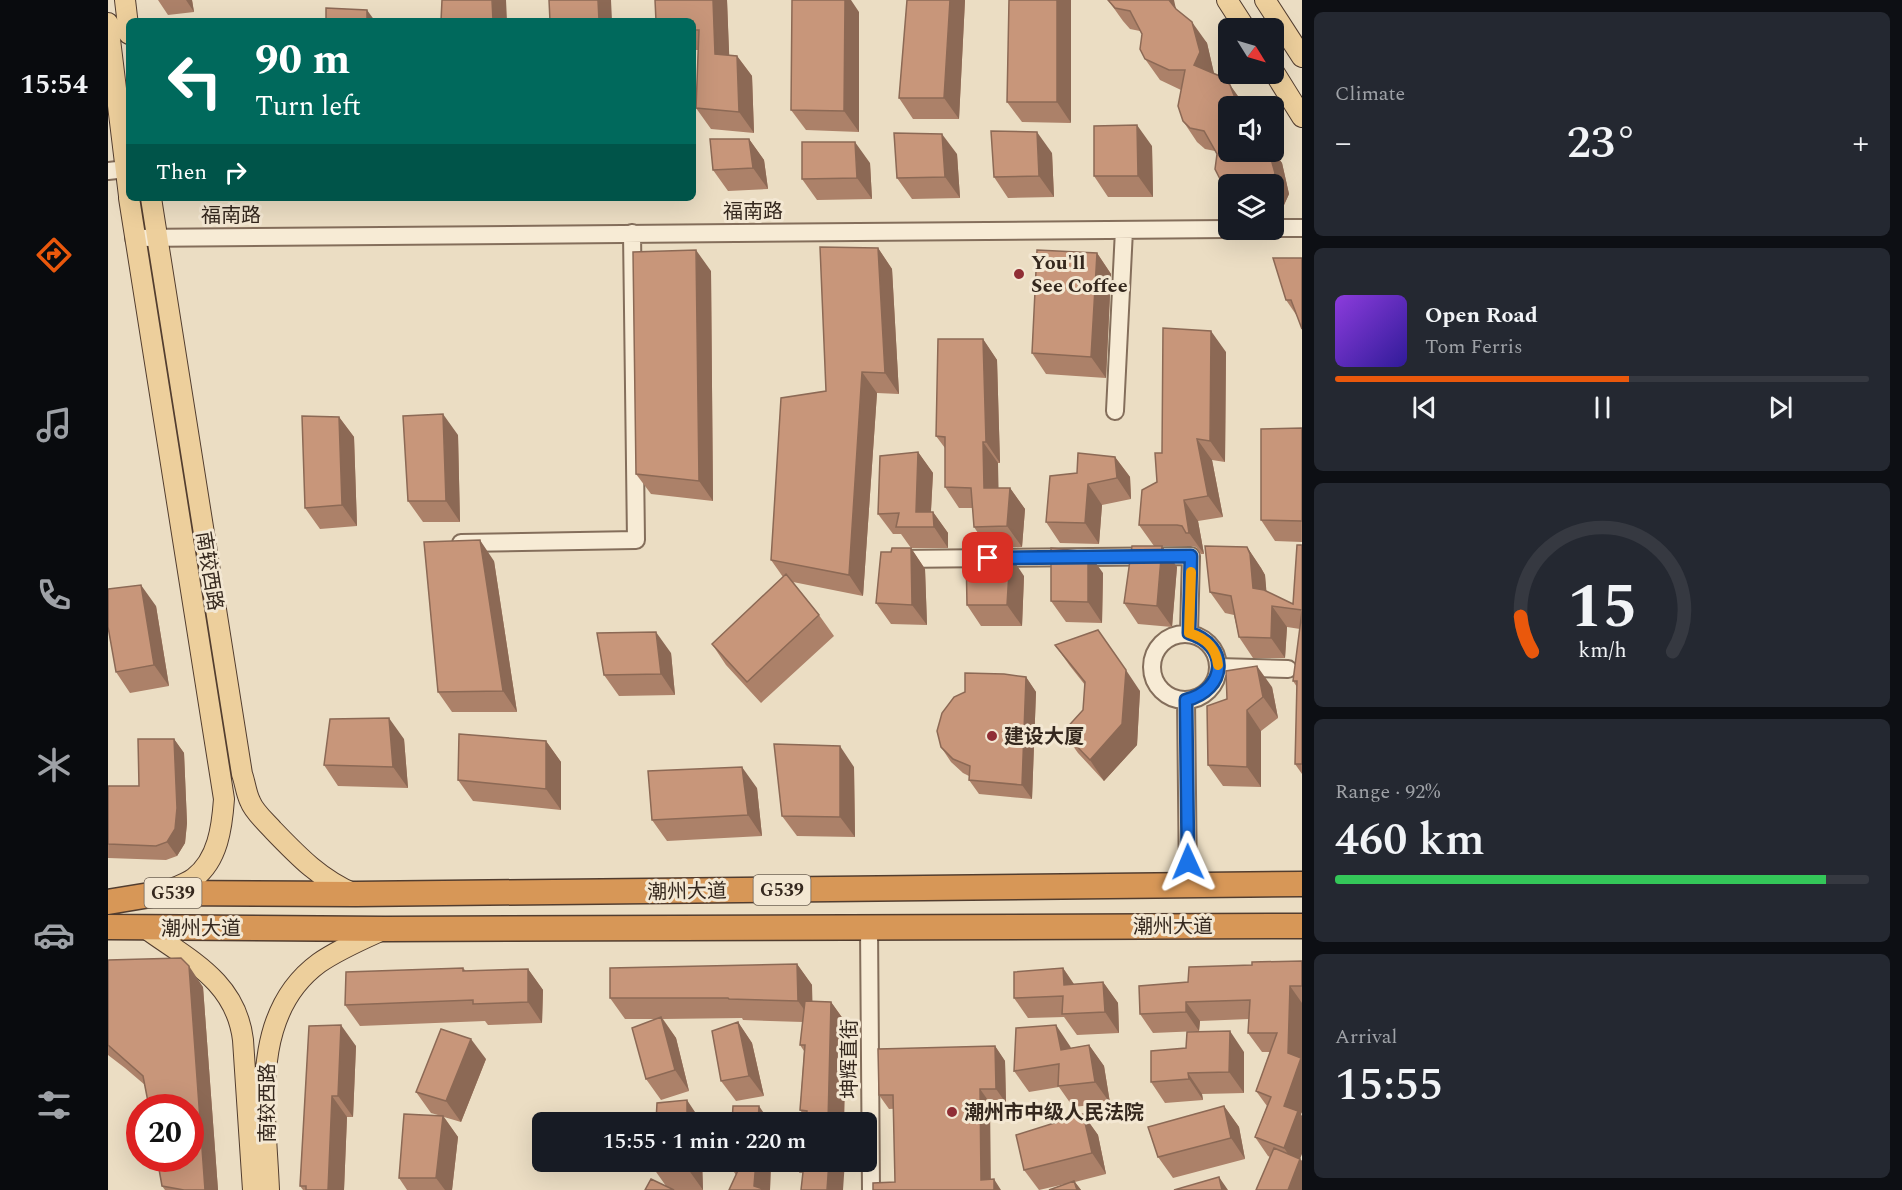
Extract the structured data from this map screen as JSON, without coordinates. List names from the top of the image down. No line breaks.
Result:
{"streets":{"highway":["G539","潮州大道"],"main road":["南较西路"],"street":["福南路","坤辉直街"]},"crossings":[["福南路","南较西路"],["南较西路","潮州大道"],["潮州大道","坤辉直街"]],"places":["You'll See Coffee","建设大厦","潮州市中级人民法院"],"north":"bottom right","page":{"tabs":"15:54","tile":["Climate",["Range · 92%","460 km"],["Arrival","15:55"]],"turn":["90 m","Turn left"],"heat":["−","23°","+"],"then":"Then","song":["Open Road","Tom Ferris"],"limit":"20","trip":"15:55 · 1 min · 220 m","gauge":["15","km/h"]}}
